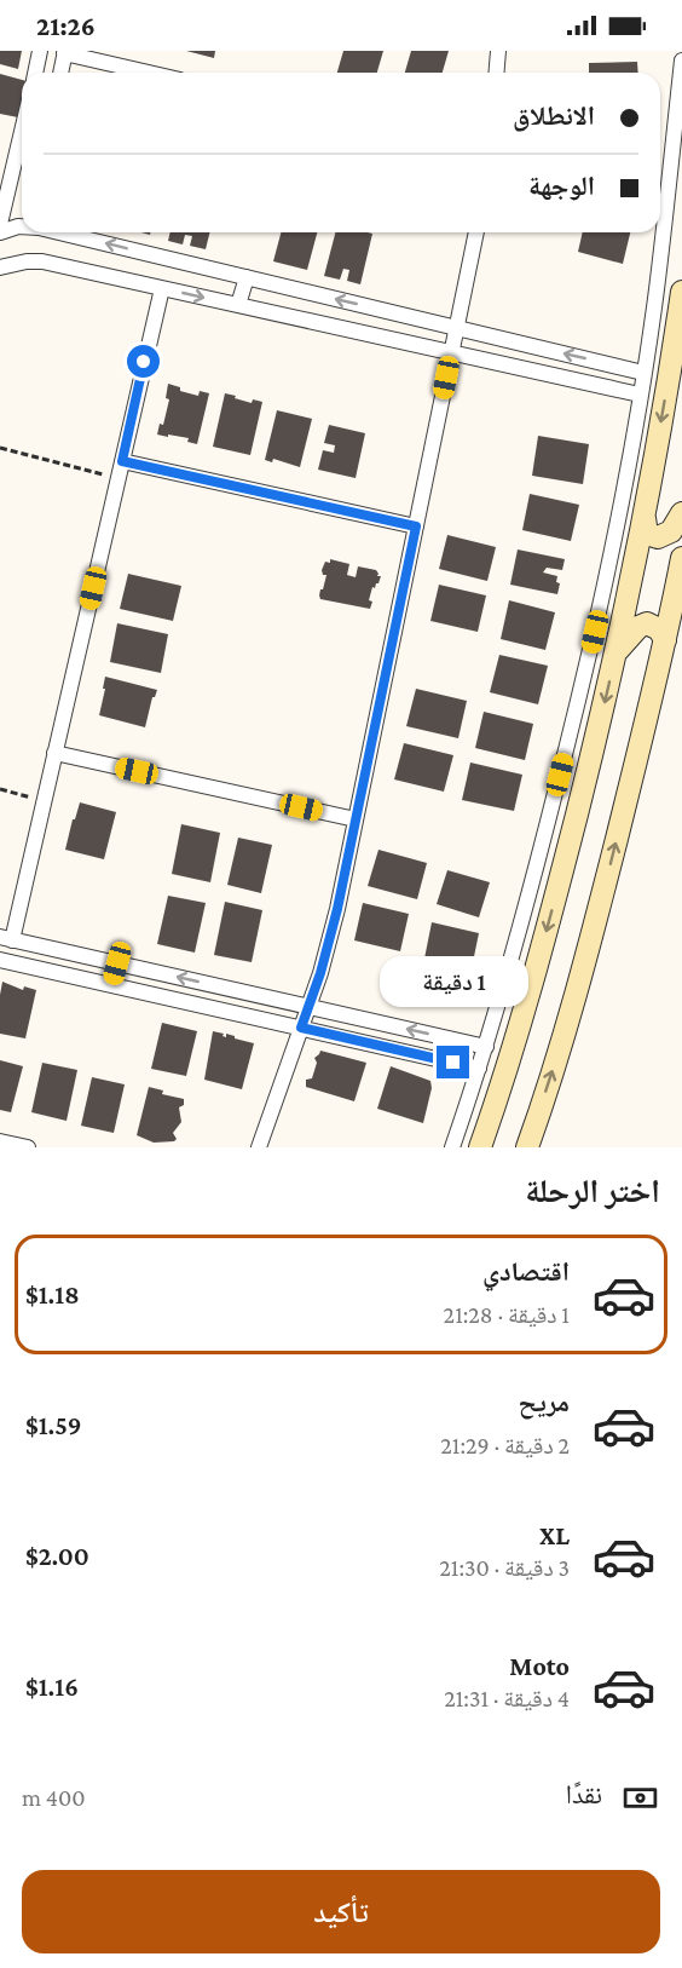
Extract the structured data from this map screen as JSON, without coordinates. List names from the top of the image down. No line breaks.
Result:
{"page":{"status":"21:26","banner":["الانطلاق","الوجهة"],"bubble":"1 دقيقة","heading":"اختر الرحلة","list":[{"name":"اقتصادي","note":"1 دقيقة · 21:28","value":"$1.18"},{"name":"مريح","note":"2 دقيقة · 21:29","value":"$1.59"},{"name":"XL","note":"3 دقيقة · 21:30","value":"$2.00"},{"name":"Moto","note":"4 دقيقة · 21:31","value":"$1.16"}],"pay":["نقدًا","400 m"],"buttons":"تأكيد"}}
